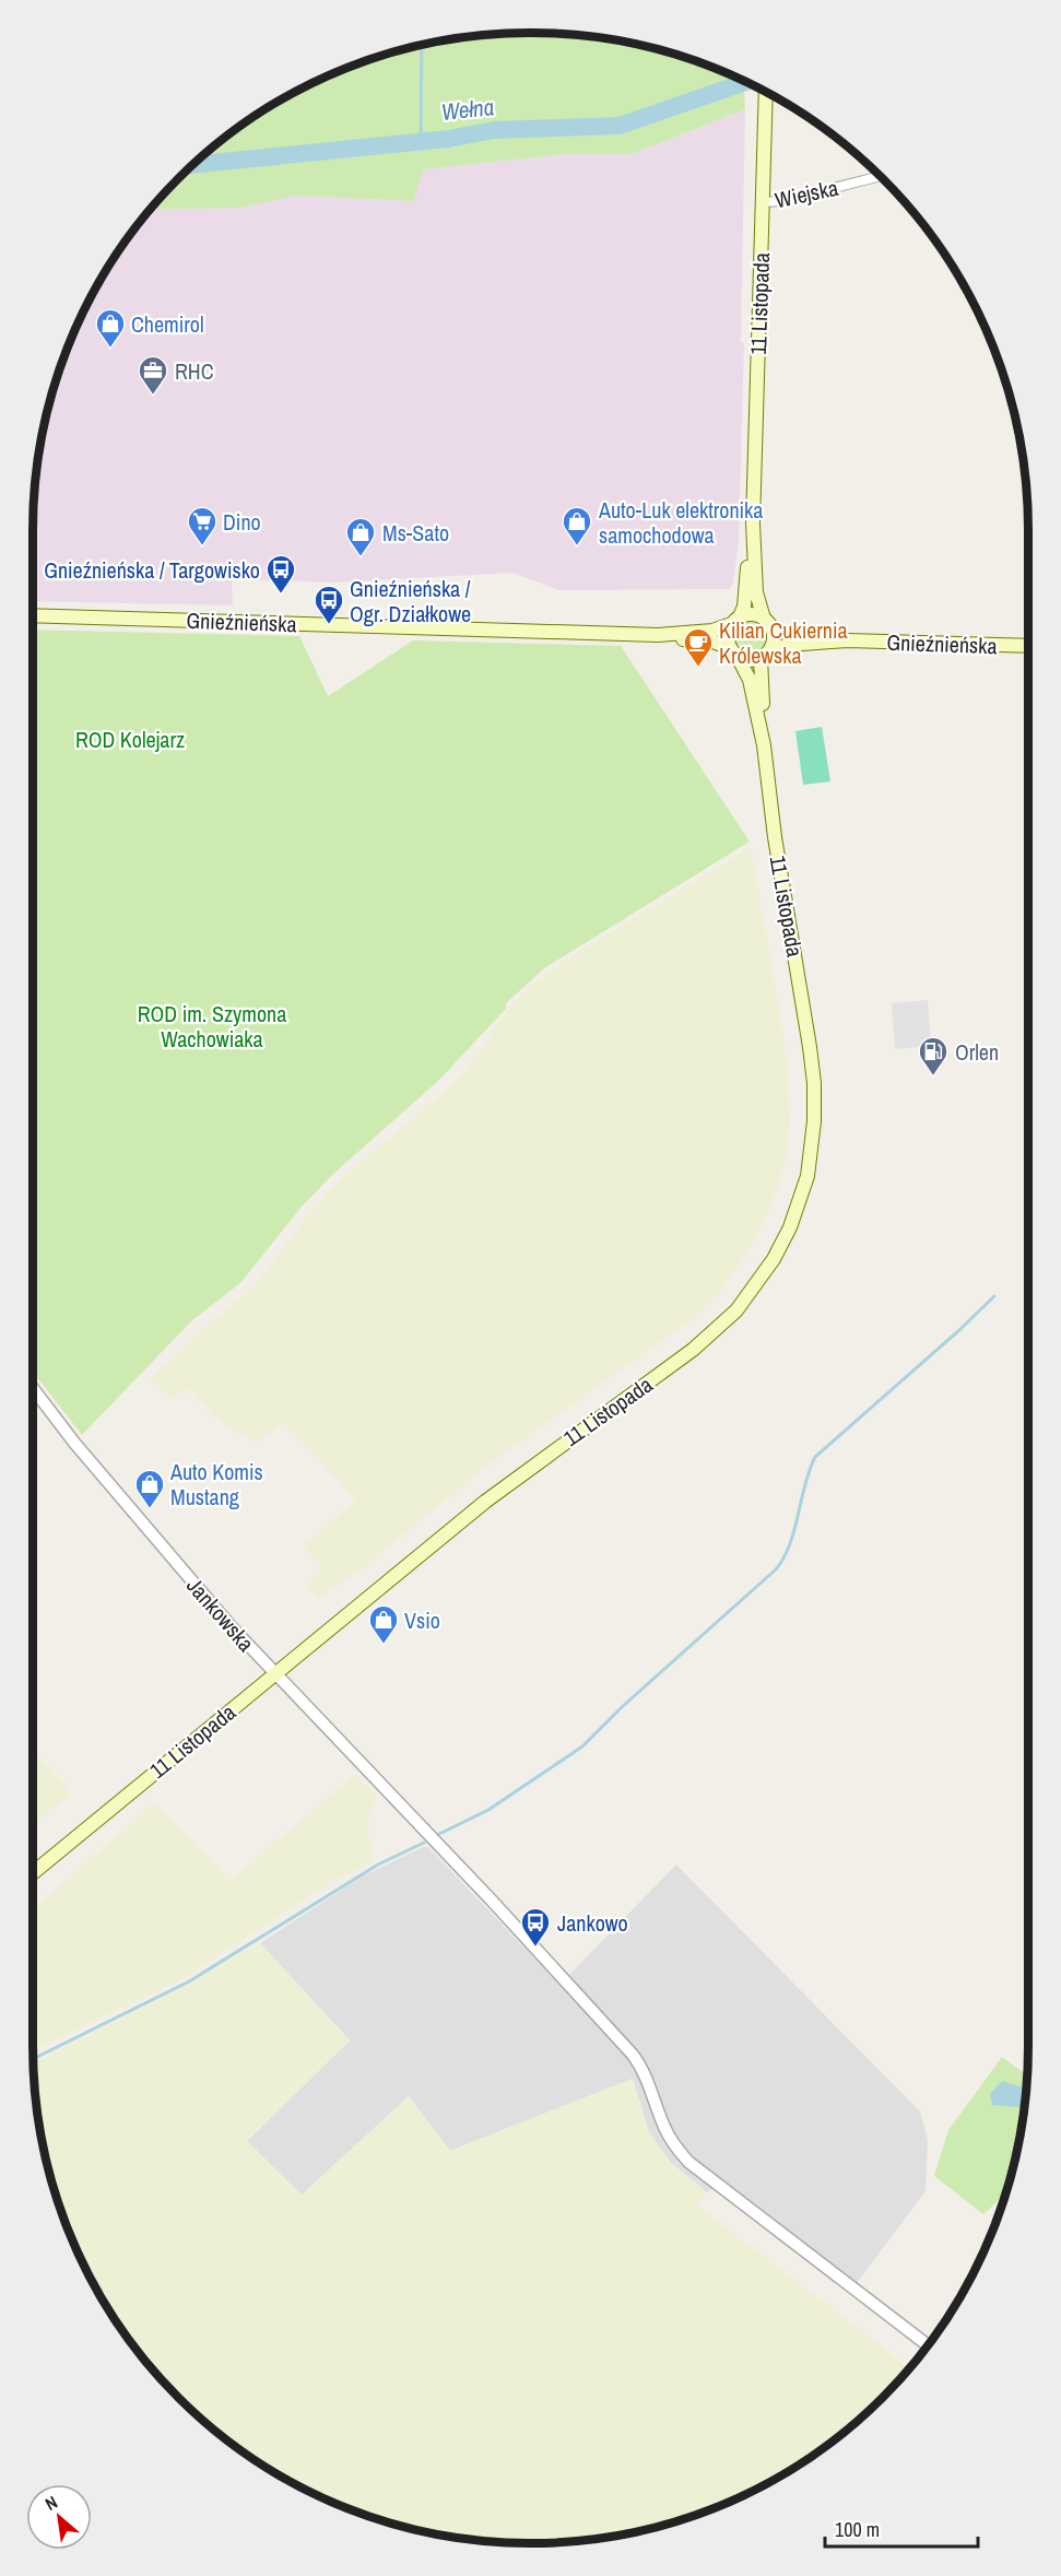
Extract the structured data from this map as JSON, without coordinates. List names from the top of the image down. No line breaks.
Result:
{"streets":{"main road":["11 Listopada","Gnieźnieńska"],"street":["Wiejska","Jankowska"]},"crossings":[["Wiejska","11 Listopada"],["11 Listopada","Gnieźnieńska"],["11 Listopada","Jankowska"]],"water":["Wełna"],"parks":["ROD Kolejarz","ROD im. Szymona Wachowiaka"],"places":{"shop":["Chemirol","Auto-Luk elektronika samochodowa","Ms-Sato","Auto Komis Mustang","Vsio"],"office":["RHC"],"supermarket":["Dino"],"bus stop":["Gnieźnieńska / Targowisko","Gnieźnieńska / Ogr. Działkowe","Jankowo"],"cafe":["Kilian Cukiernia Królewska"],"fuel station":["Orlen"]},"scale_bar":"100 m","north":"top left"}
